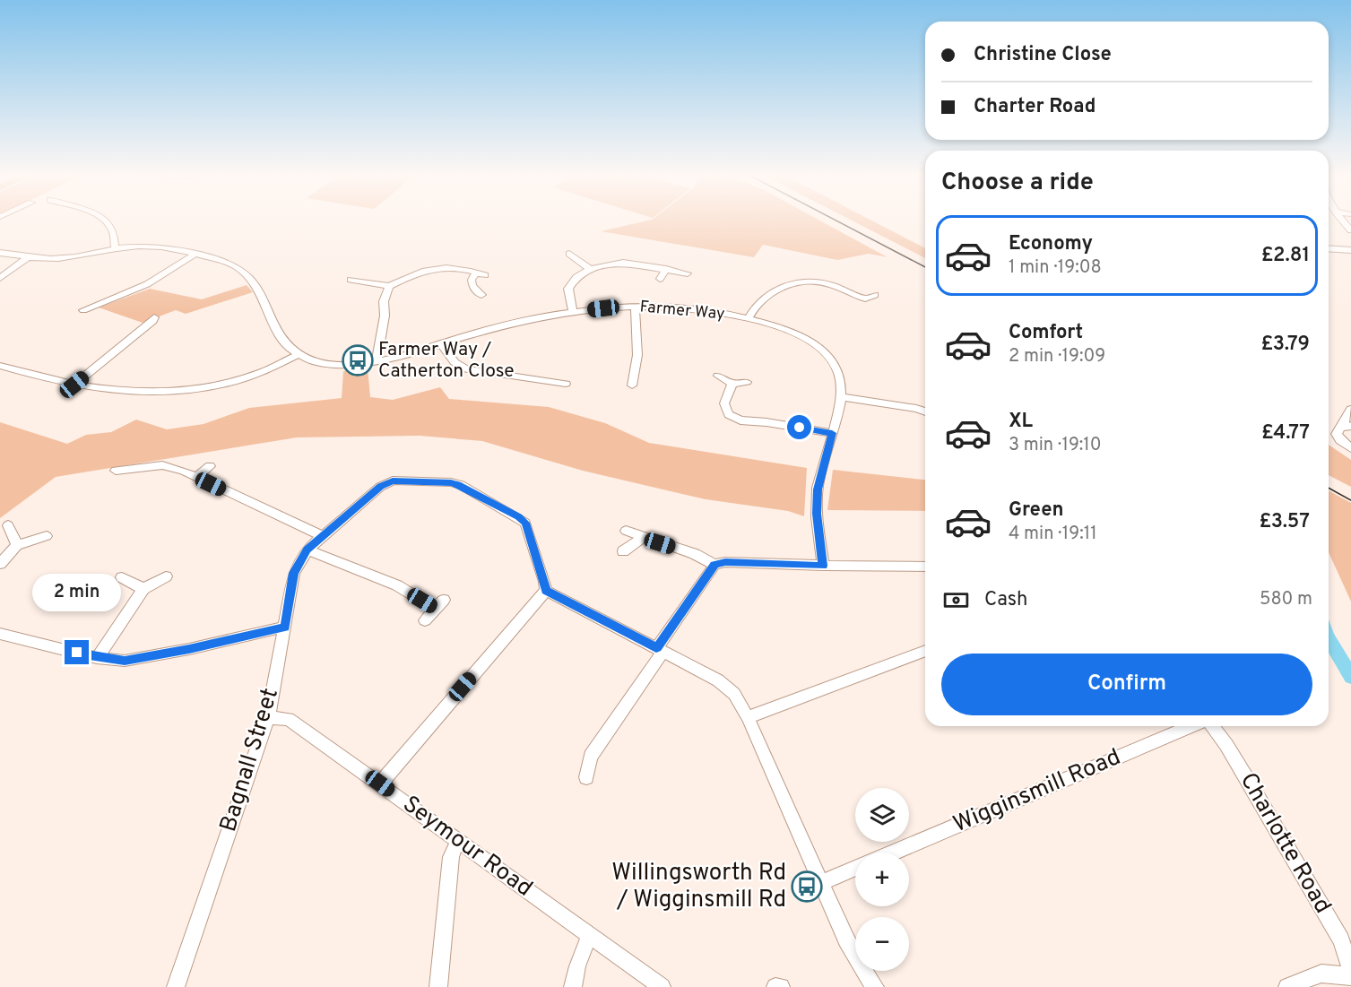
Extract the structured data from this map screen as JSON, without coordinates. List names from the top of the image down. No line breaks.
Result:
{"streets":{"street":["Farmer Way","Bagnall Street","Wigginsmill Road","Charlotte Road","Seymour Road"]},"crossings":[["Bagnall Street","Seymour Road"]],"places":{"bus stop":["Farmer Way / Catherton Close","Willingsworth Rd / Wigginsmill Rd"]},"page":{"banner":["Christine Close","Charter Road"],"heading":"Choose a ride","list":[{"name":"Economy","note":"1 min · 19:08","value":"£2.81"},{"name":"Comfort","note":"2 min · 19:09","value":"£3.79"},{"name":"XL","note":"3 min · 19:10","value":"£4.77"},{"name":"Green","note":"4 min · 19:11","value":"£3.57"}],"pay":["Cash","580 m"],"bubble":"2 min","buttons":"Confirm","map_buttons":["+","−"]}}
